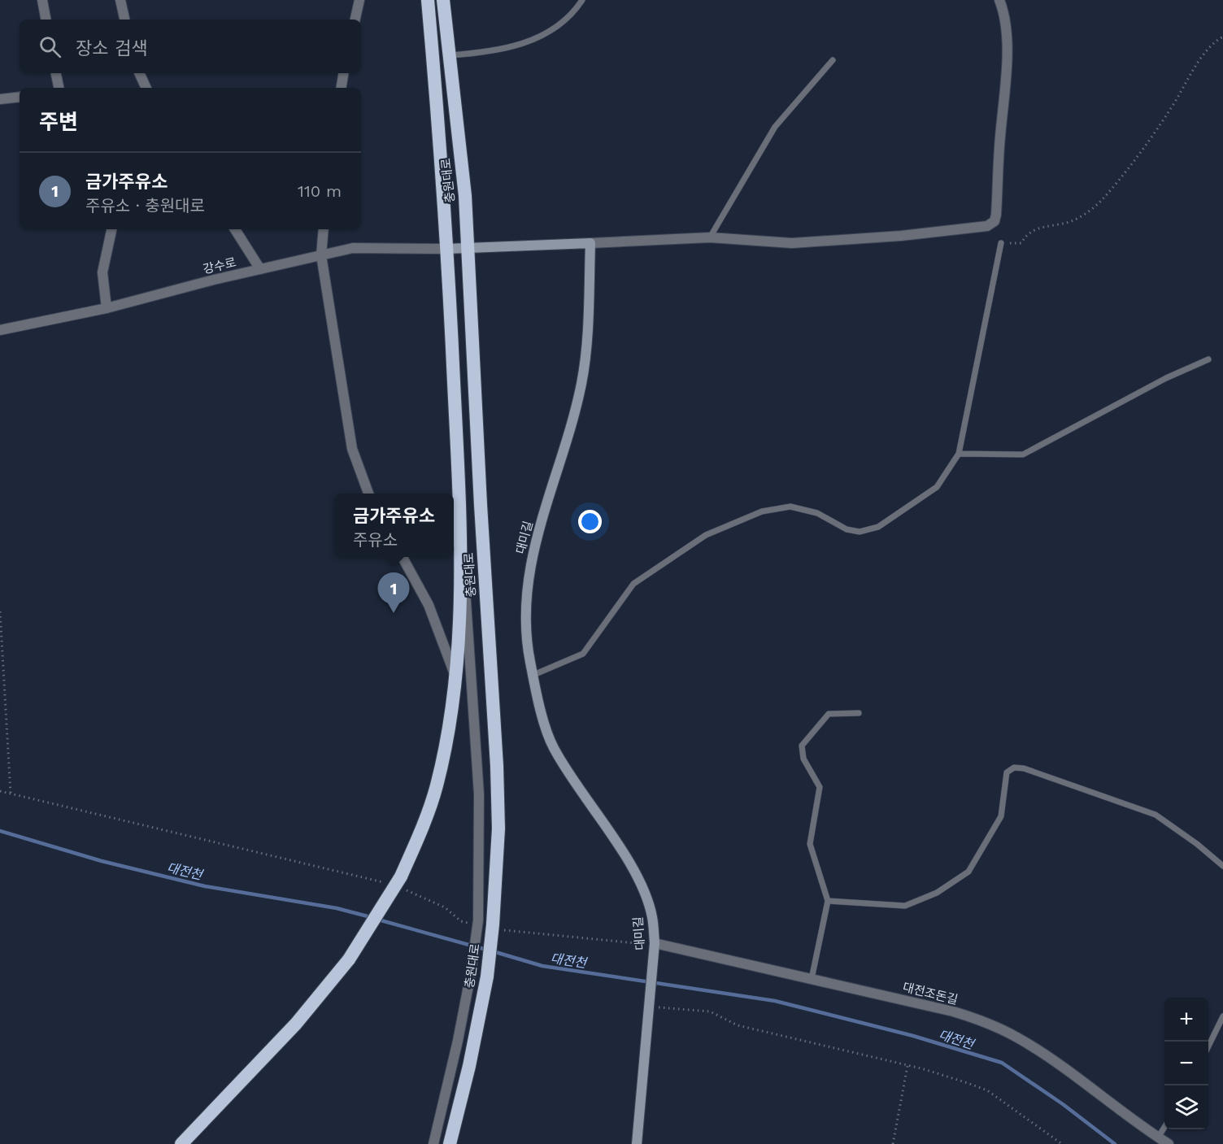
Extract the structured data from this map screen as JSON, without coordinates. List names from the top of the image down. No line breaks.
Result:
{"streets":{"highway":["충원대로"],"main road":["대미길"],"street":["강수로","대전조돈길"]},"crossings":[["충원대로","강수로"],["대미길","대전조돈길"]],"water":["대전천"],"page":{"search":"장소 검색","heading":"주변","list":[{"mark":"1","name":"금가주유소","note":"주유소 · 충원대로","value":"110 m"}],"popup":["금가주유소","주유소"],"pins":"1","map_buttons":["+","−"]}}
